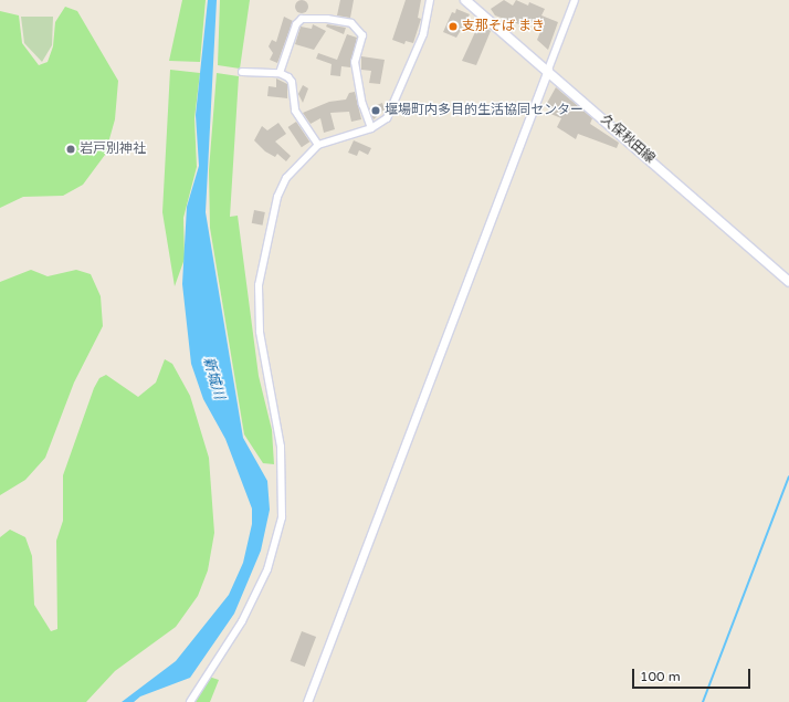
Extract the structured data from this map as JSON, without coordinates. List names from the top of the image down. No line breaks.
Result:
{"streets":{"main road":["久保秋田線"]},"water":["新城川"],"places":["支那そば まき","堰場町内多目的生活協同センター","岩戸別神社"],"scale_bar":"100 m"}
